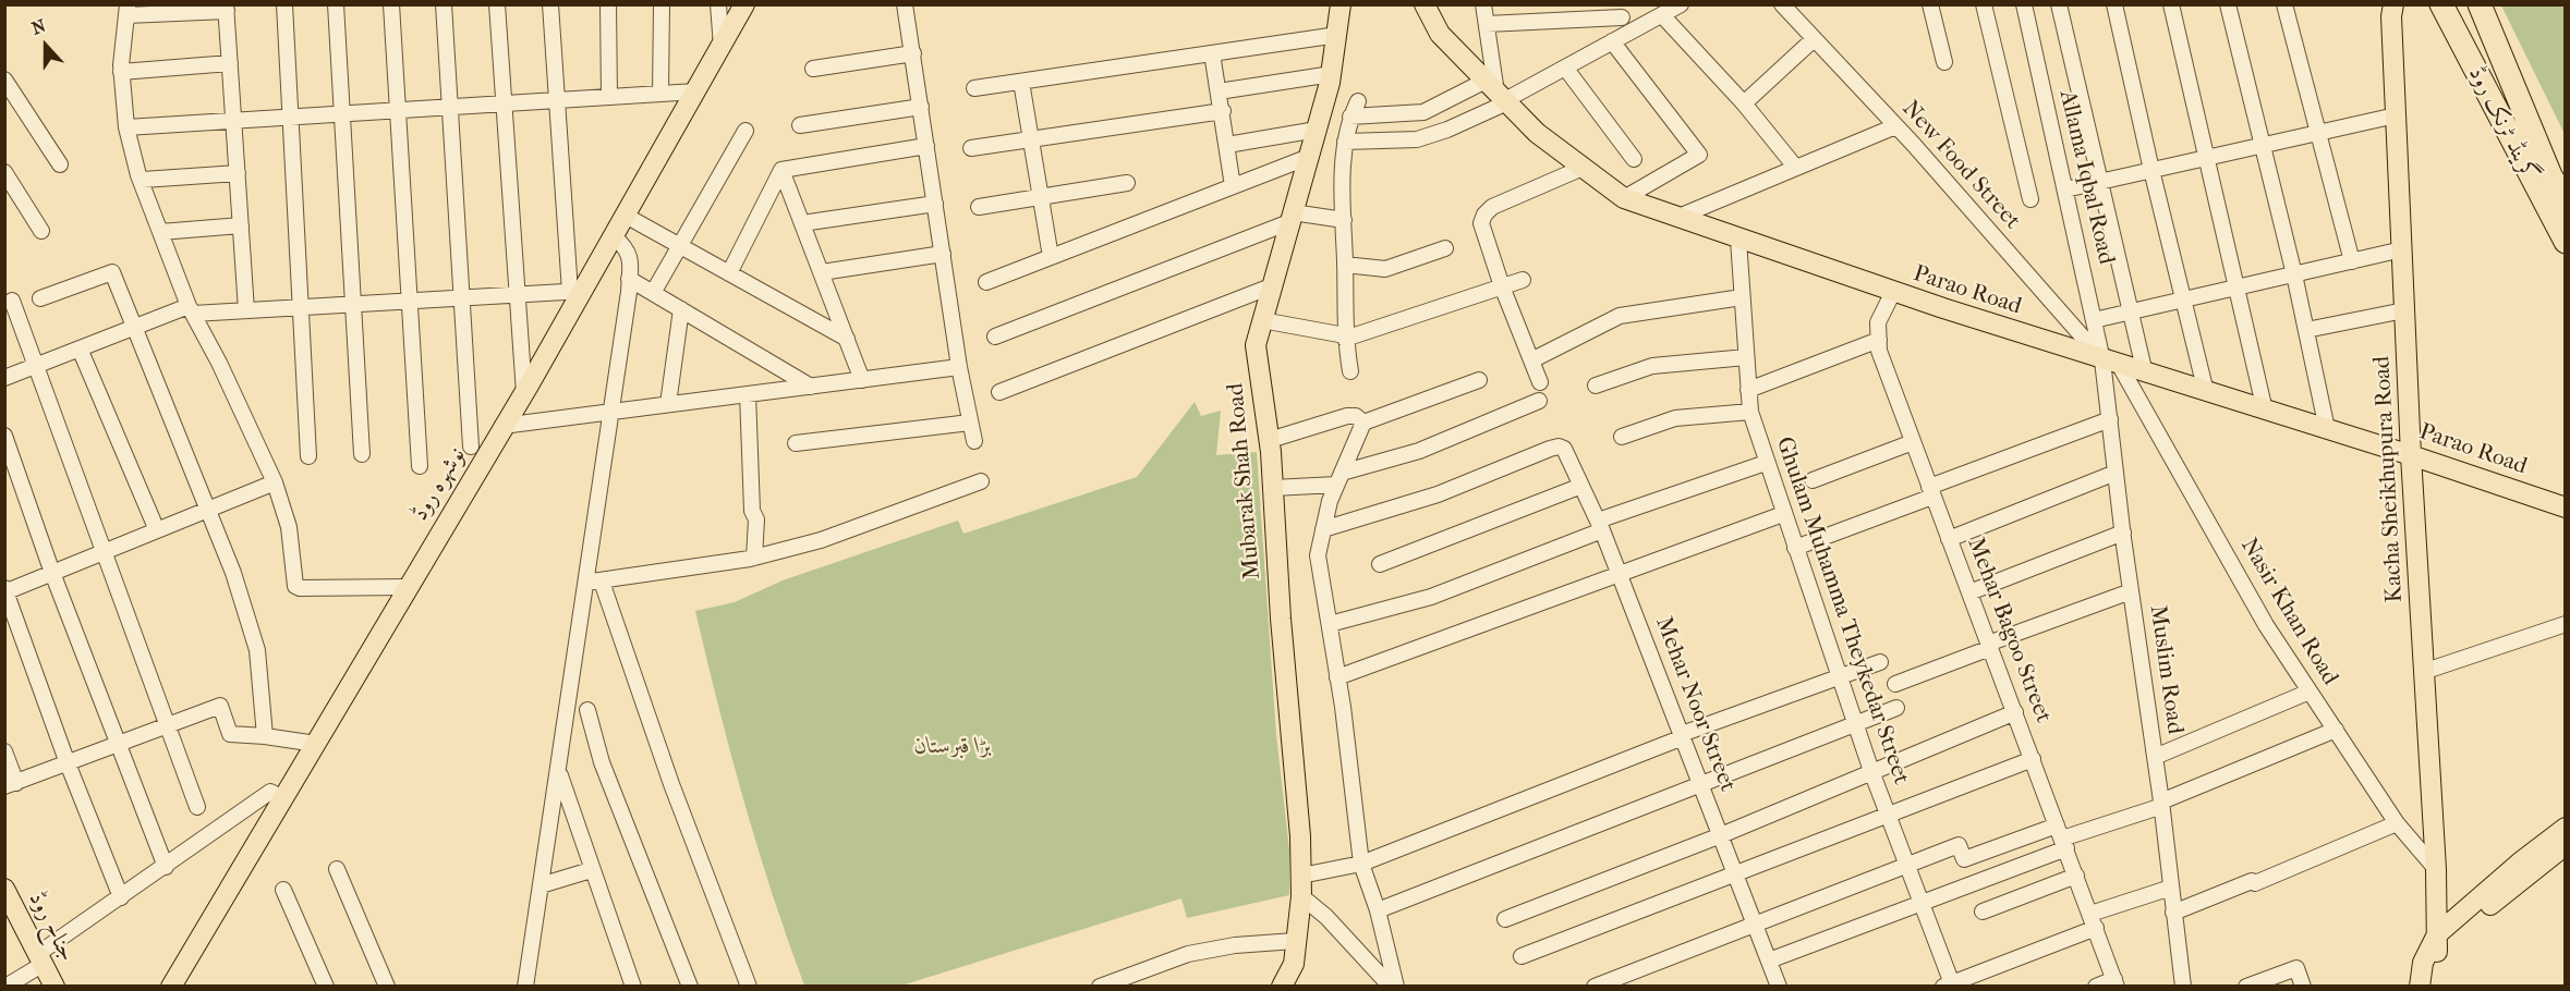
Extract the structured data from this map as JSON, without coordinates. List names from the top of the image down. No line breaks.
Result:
{"streets":{"highway":["گرینڈ ٹرنک روڈ"],"main road":["Parao Road","Kacha Sheikhupura Road","Mubarak Shah Road","نوشہرہ روڈ","جناح روڈ"],"street":["New Food Street","Allama Iqbal Road","Ghulam Muhamma Theykedar Street","Nasir Khan Road","Mehar Bagoo Street","Muslim Road","Mehar Noor Street"]},"crossings":[["New Food Street","Allama Iqbal Road"],["New Food Street","Parao Road"],["New Food Street","Nasir Khan Road"],["New Food Street","Muslim Road"],["Allama Iqbal Road","Parao Road"],["Allama Iqbal Road","Nasir Khan Road"],["Allama Iqbal Road","Muslim Road"],["Parao Road","Kacha Sheikhupura Road"],["Parao Road","Ghulam Muhamma Theykedar Street"],["Parao Road","Nasir Khan Road"],["Parao Road","Mehar Bagoo Street"],["Parao Road","Muslim Road"],["Kacha Sheikhupura Road","Nasir Khan Road"],["Nasir Khan Road","Muslim Road"]],"parks":["بڑا قبرستان"],"north":"top"}
